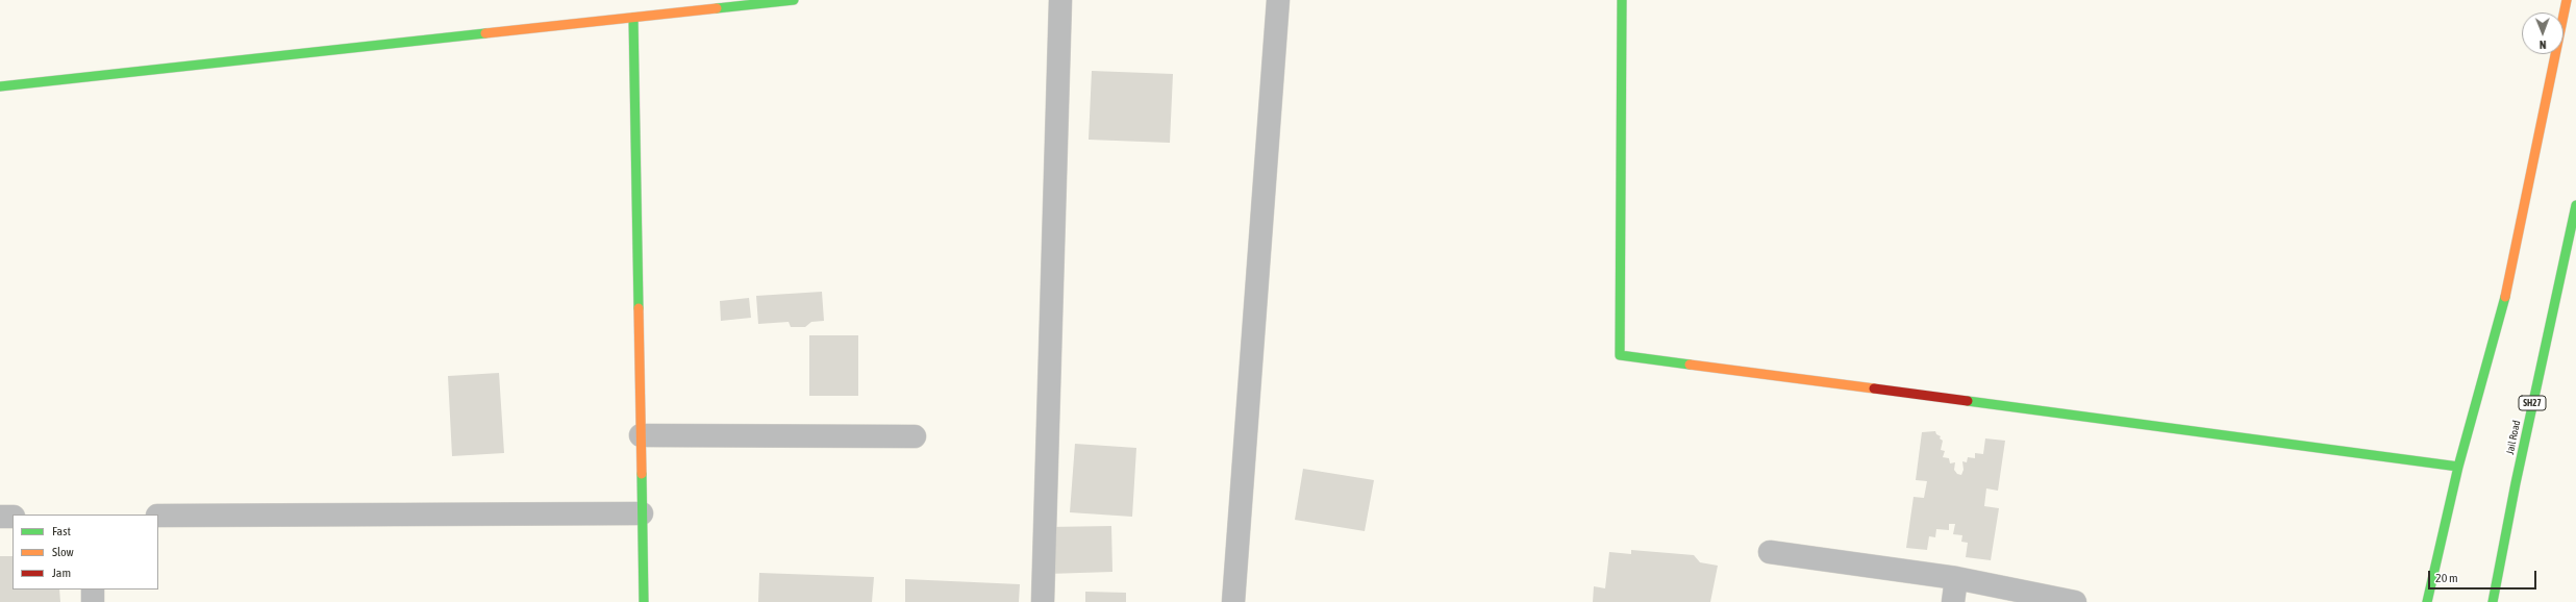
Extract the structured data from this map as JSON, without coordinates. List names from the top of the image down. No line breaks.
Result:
{"streets":{"street":["SH27","Jail Road"]},"legend":["Fast","Slow","Jam"],"scale_bar":"20 m","north":"bottom"}
